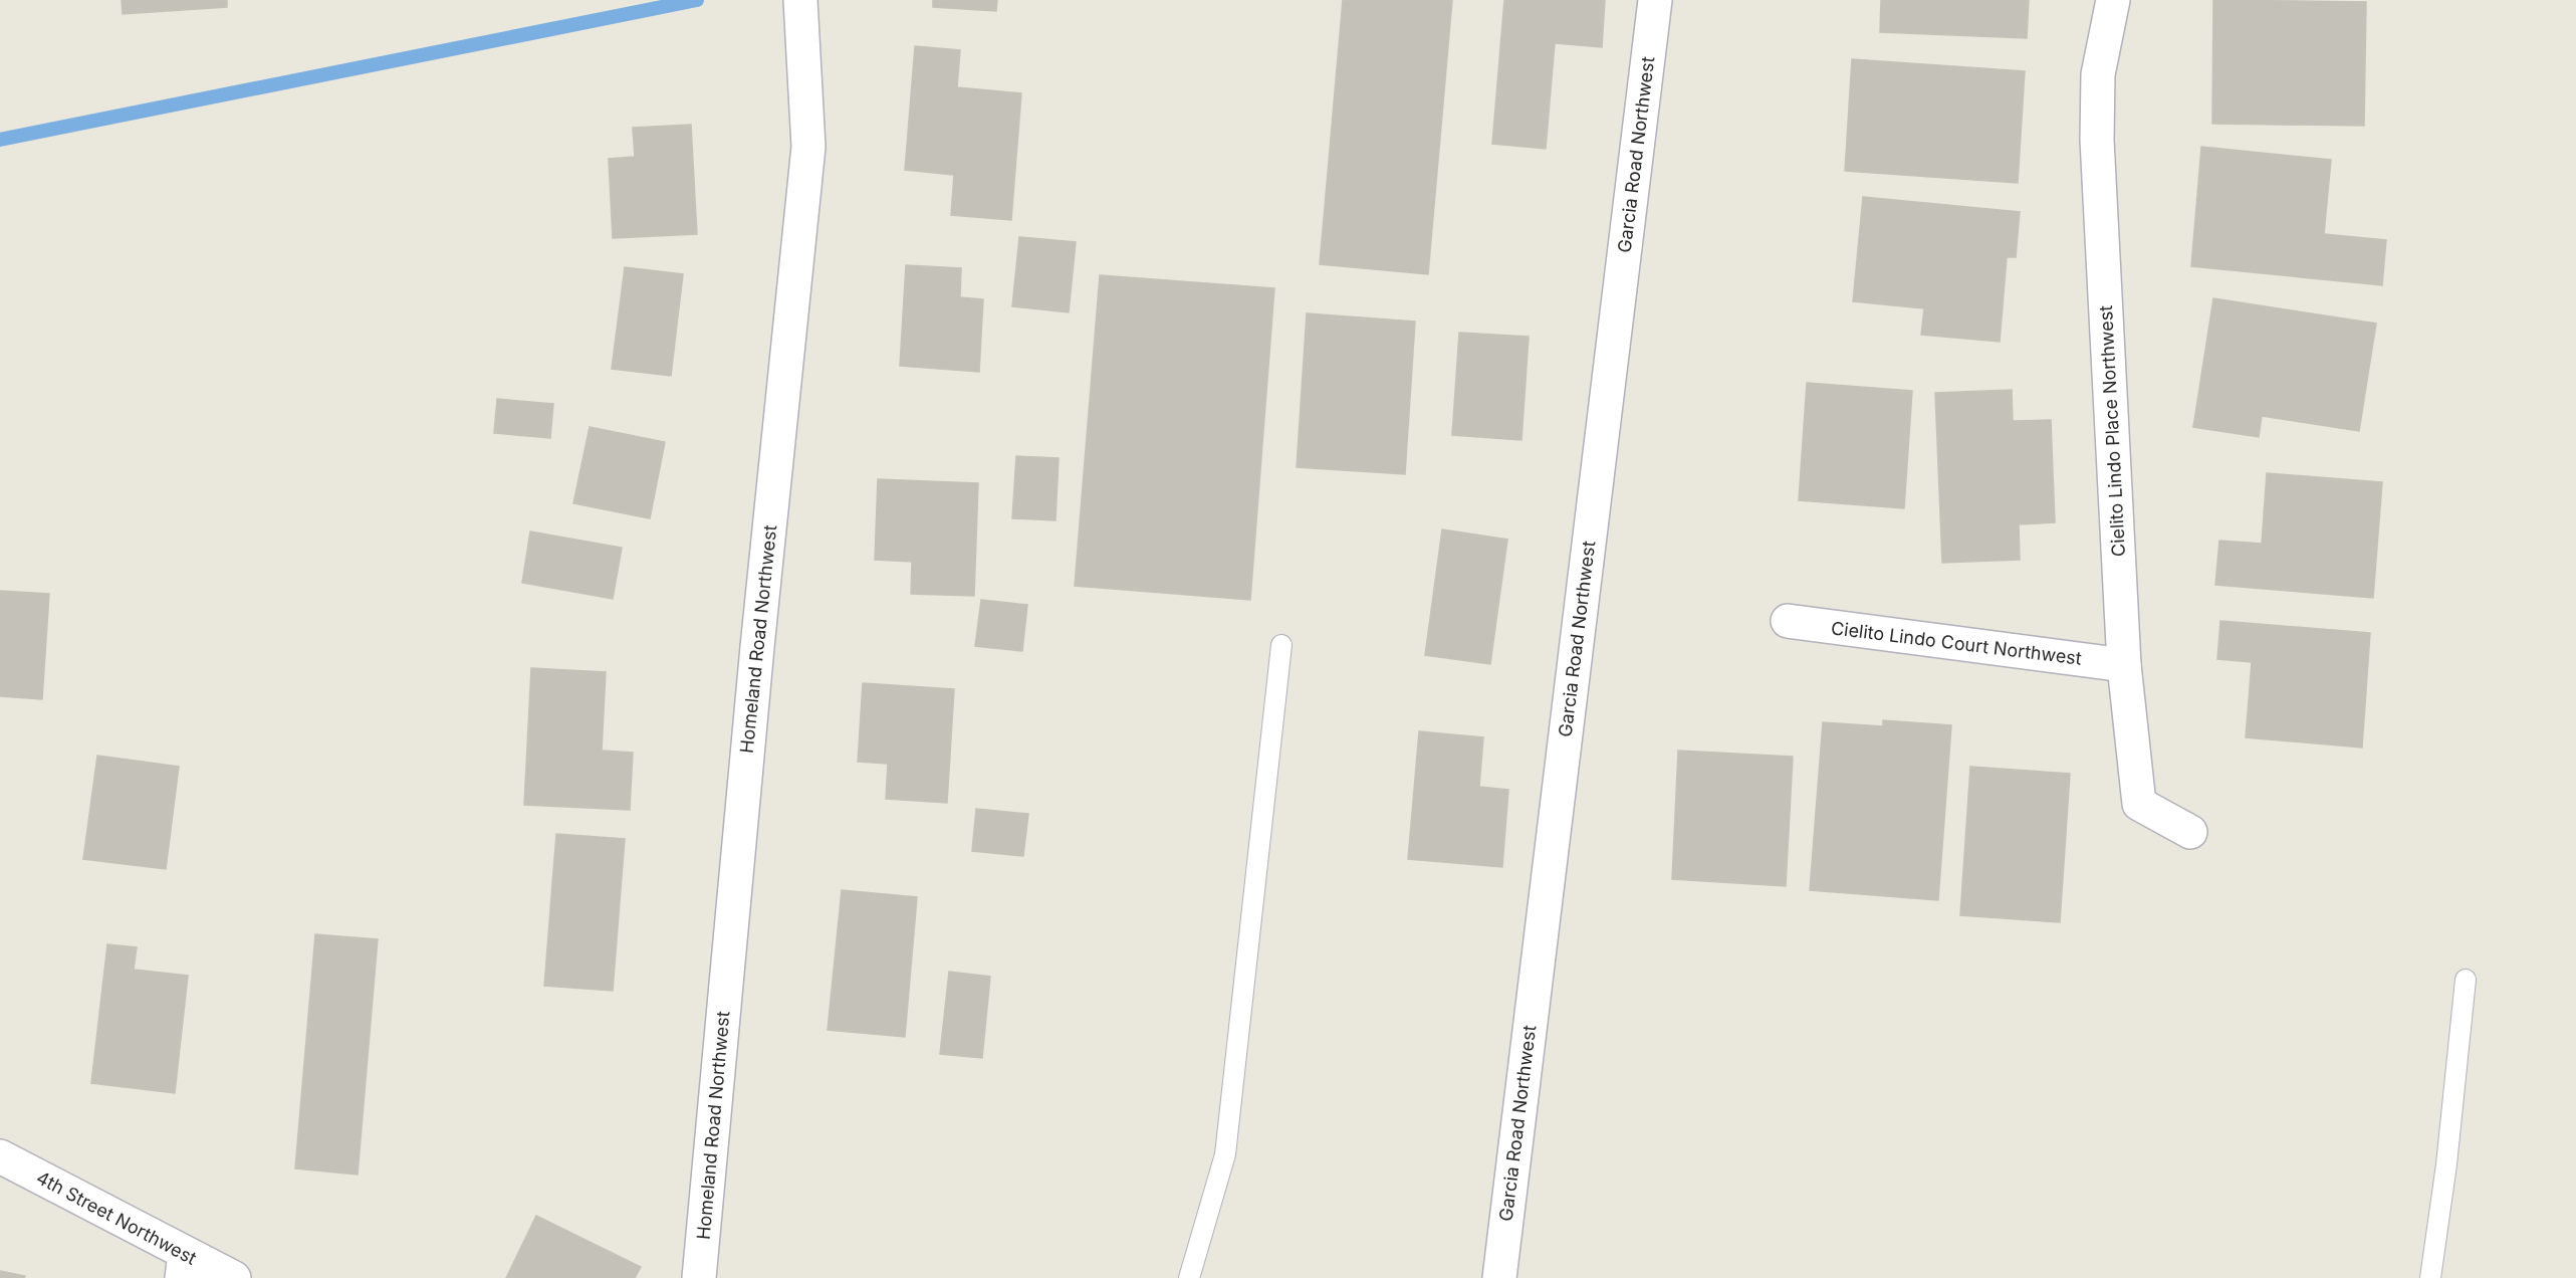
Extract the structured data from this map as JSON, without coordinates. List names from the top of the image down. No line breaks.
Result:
{"streets":{"street":["Garcia Road Northwest","Cielito Lindo Place Northwest","Homeland Road Northwest","Cielito Lindo Court Northwest","4th Street Northwest"]},"crossings":[["Cielito Lindo Place Northwest","Cielito Lindo Court Northwest"]]}
